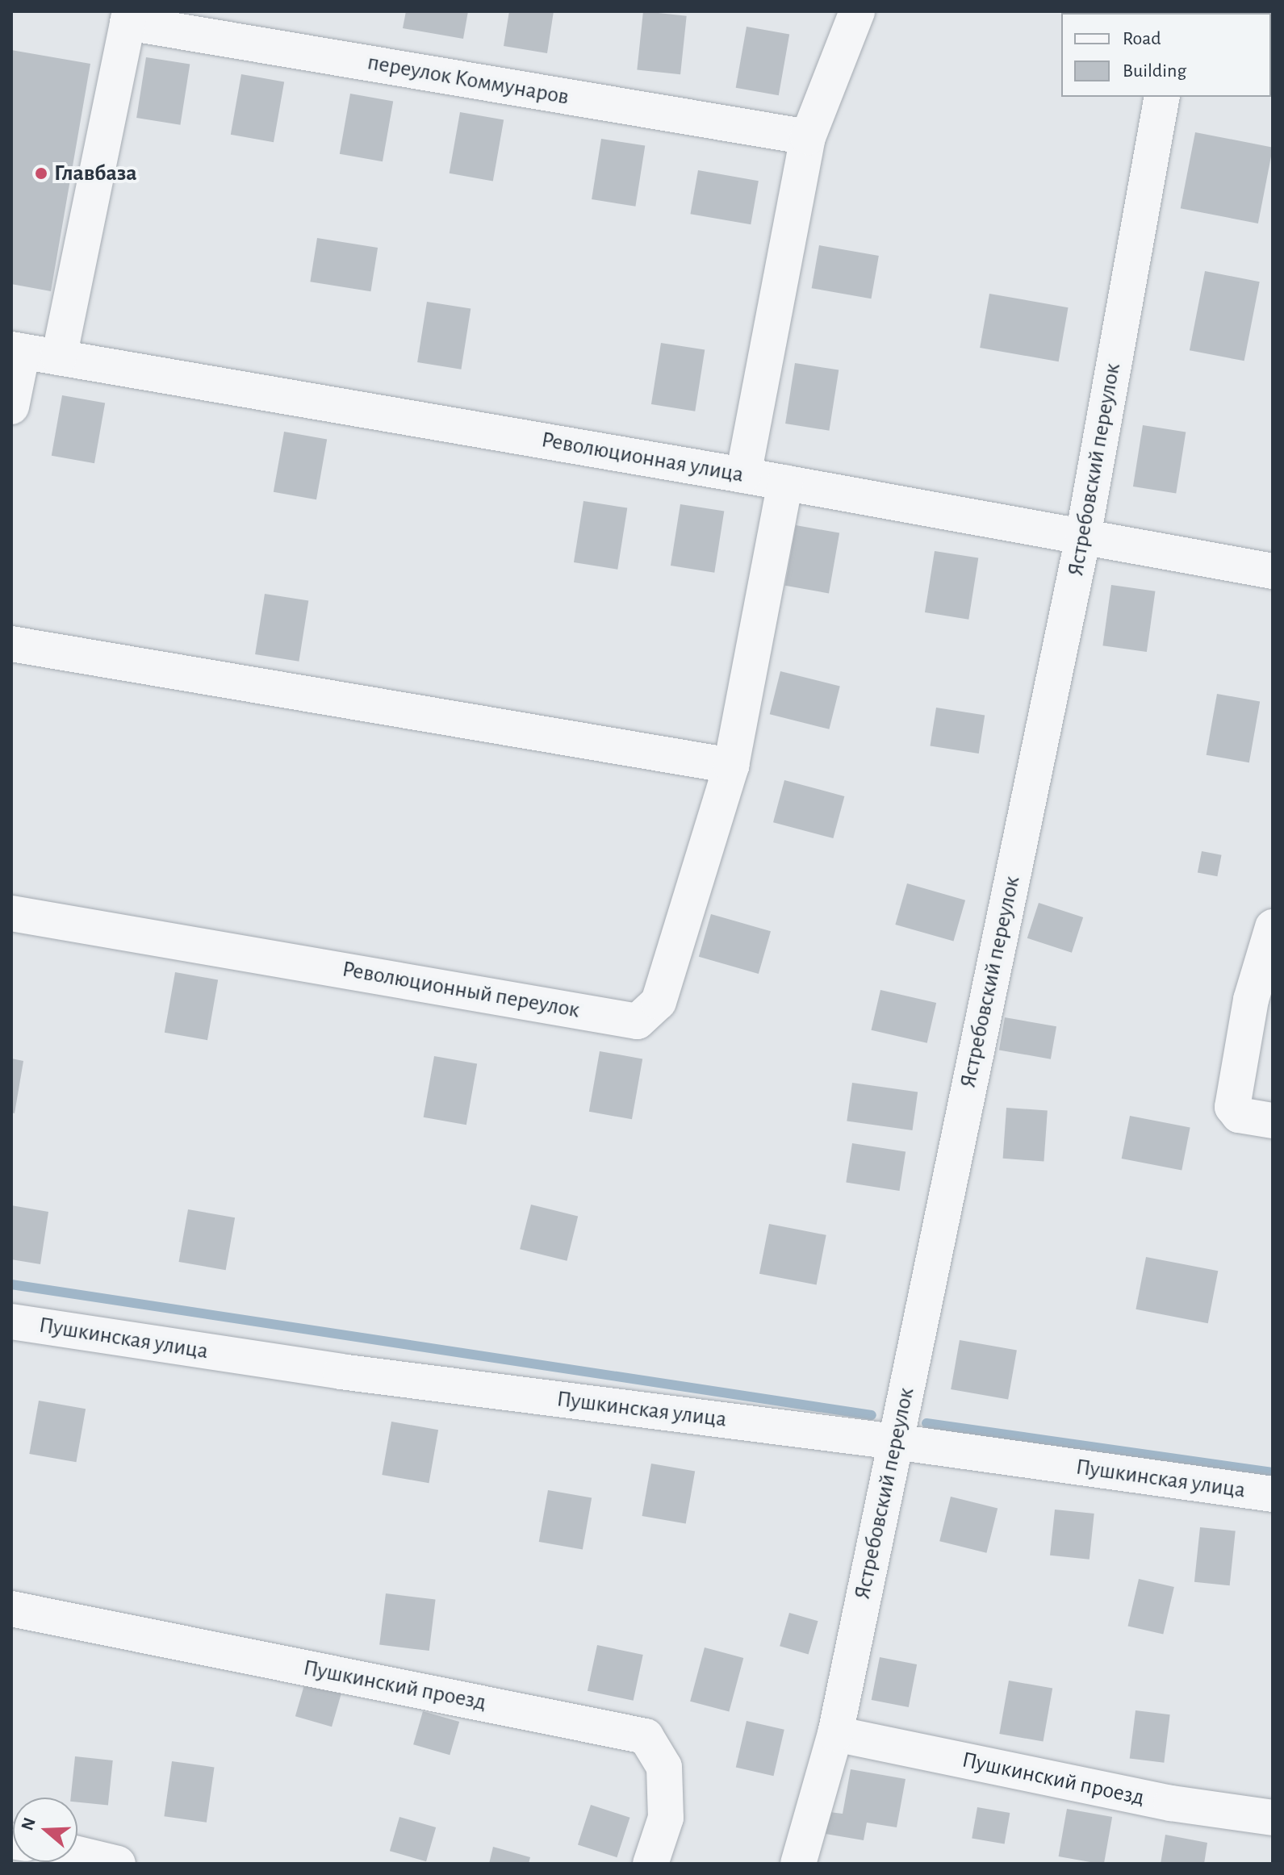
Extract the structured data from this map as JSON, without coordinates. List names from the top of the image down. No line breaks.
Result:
{"streets":{"street":["переулок Коммунаров","Революционная улица","Ястребовский переулок","Революционный переулок","Пушкинская улица","Пушкинский проезд"]},"crossings":[["Революционная улица","Ястребовский переулок"],["Революционная улица","Революционный переулок"],["Ястребовский переулок","Пушкинская улица"],["Ястребовский переулок","Пушкинский проезд"]],"places":["Главбаза"],"legend":["Road","Building"],"north":"left"}
